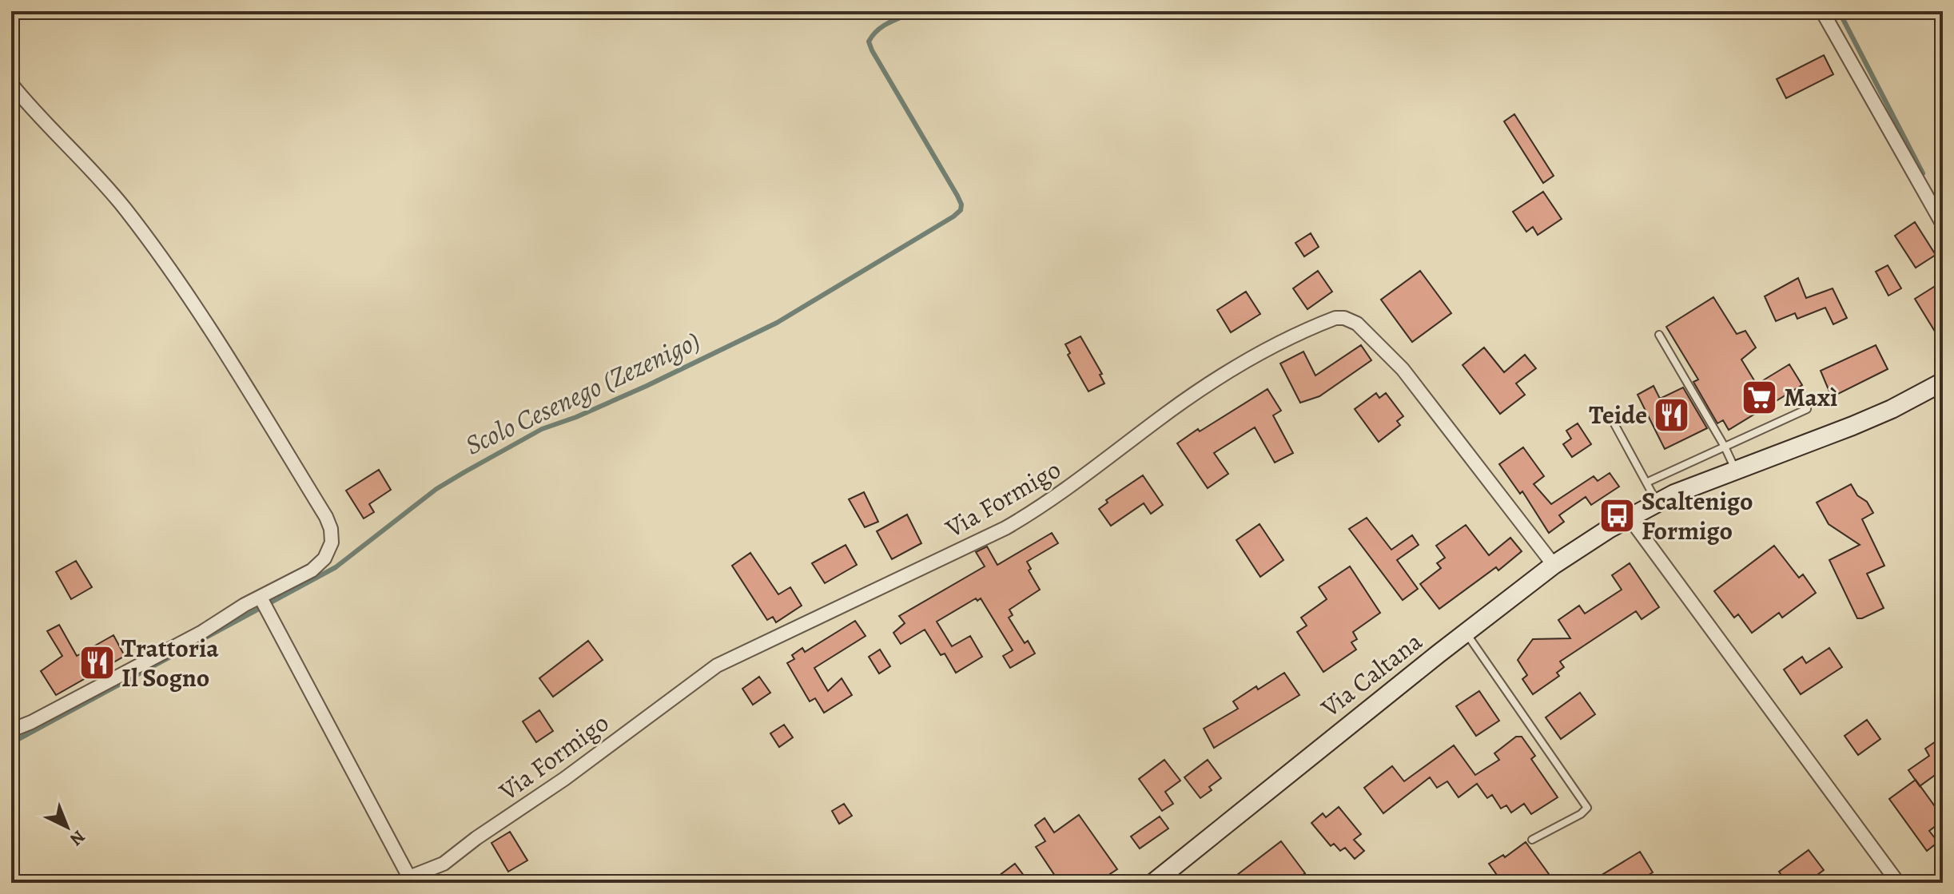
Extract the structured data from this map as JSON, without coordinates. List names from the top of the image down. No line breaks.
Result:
{"streets":{"main road":["Via Caltana"],"street":["Via Formigo"]},"crossings":[["Via Formigo","Via Caltana"]],"water":["Scolo Cesenego (Zezenigo)"],"places":{"supermarket":["Maxì"],"restaurant":["Teide","Trattoria Il Sogno"],"bus stop":["Scaltenigo Formigo"]},"north":"bottom right"}
